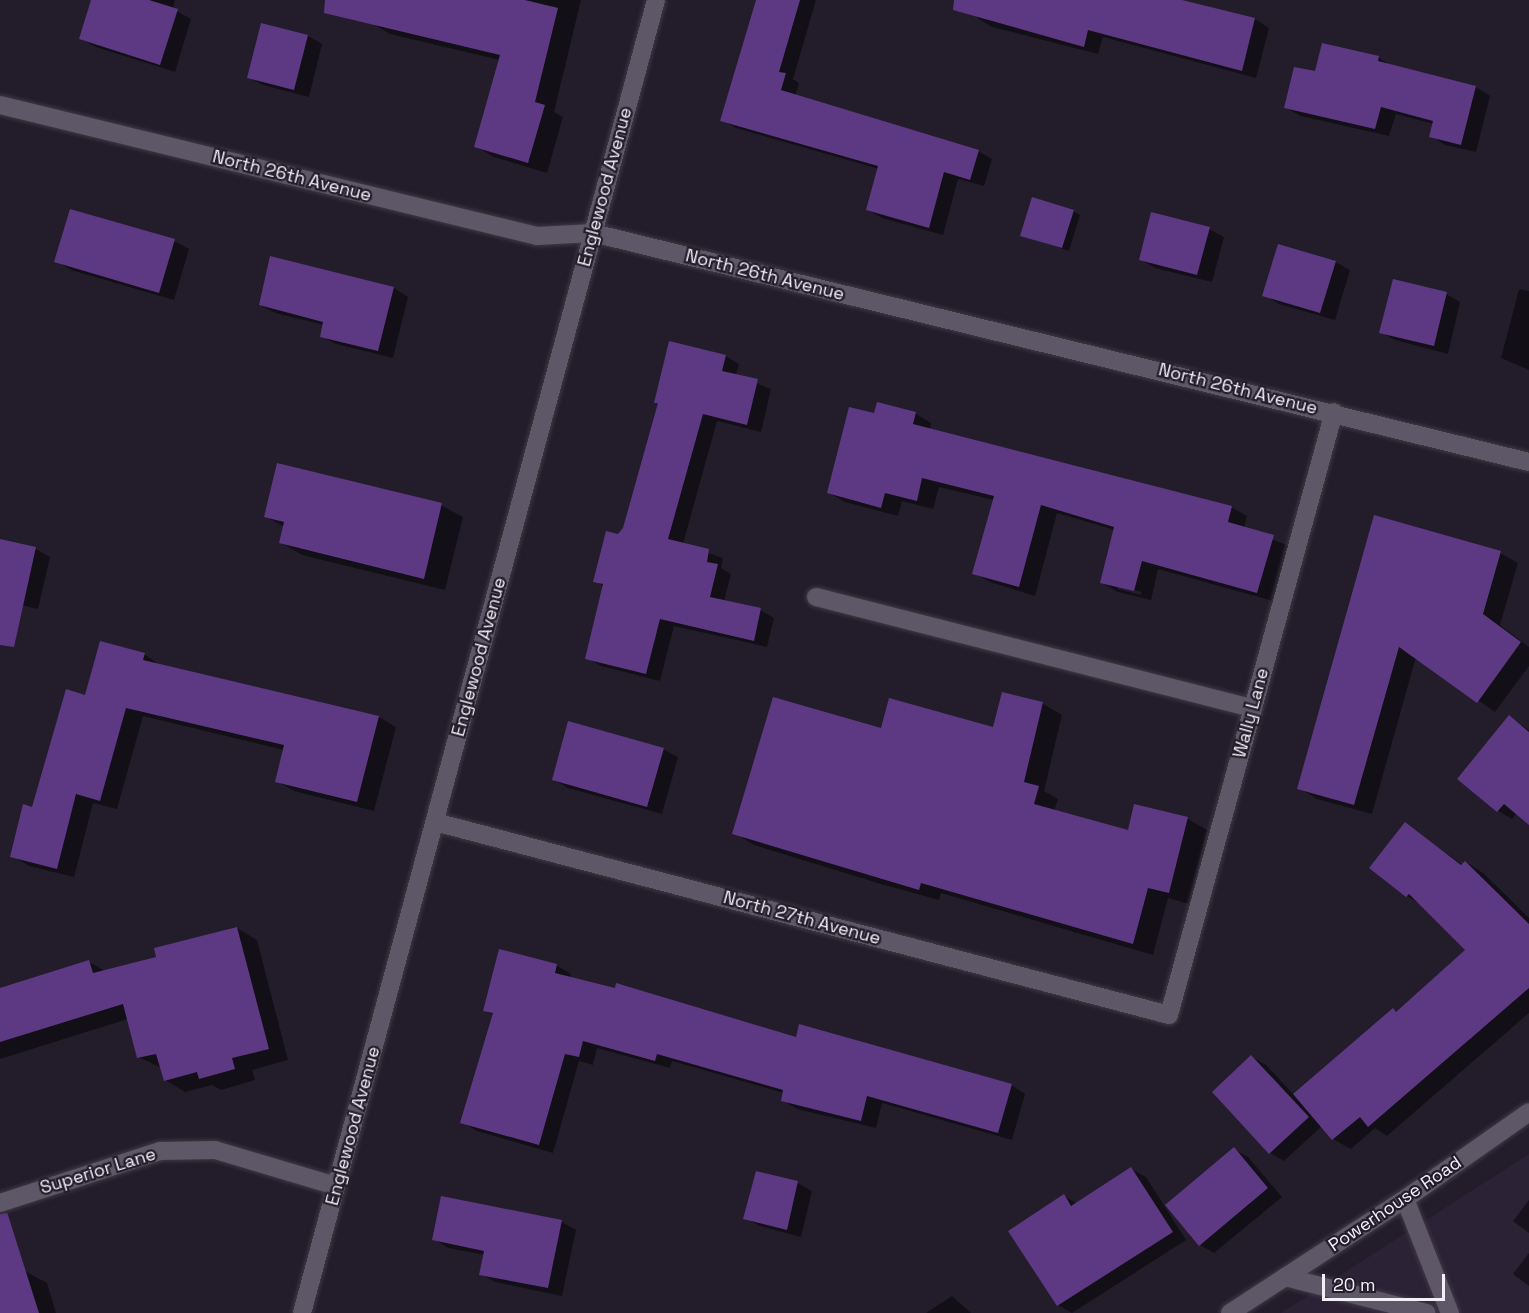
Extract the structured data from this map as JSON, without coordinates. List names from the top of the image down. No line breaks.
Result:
{"streets":{"street":["North 26th Avenue","Englewood Avenue","Wally Lane","North 27th Avenue","Superior Lane","Powerhouse Road"]},"crossings":[["North 26th Avenue","Englewood Avenue"],["North 26th Avenue","Wally Lane"],["Englewood Avenue","North 27th Avenue"],["Englewood Avenue","Superior Lane"],["Wally Lane","North 27th Avenue"]],"scale_bar":"20 m"}
